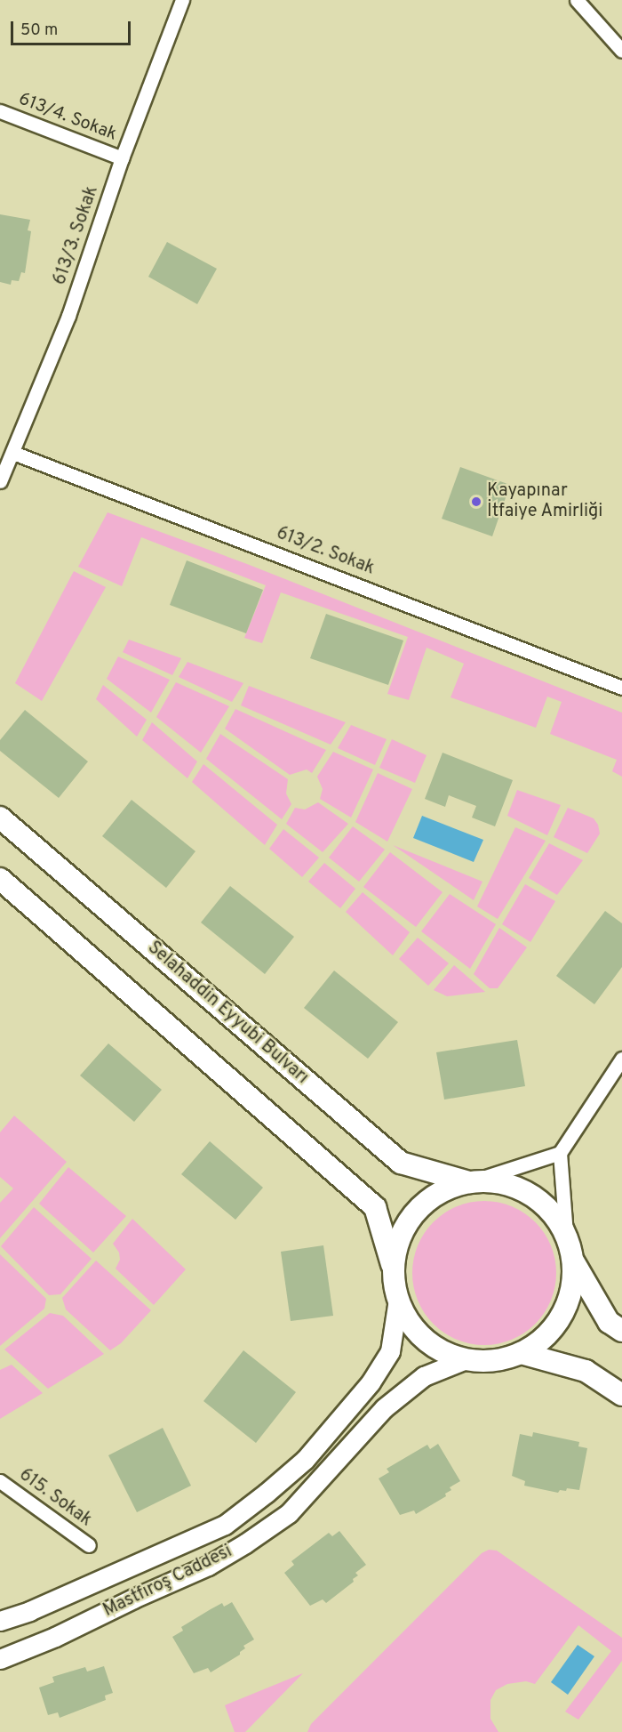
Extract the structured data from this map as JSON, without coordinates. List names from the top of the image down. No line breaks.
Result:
{"streets":{"main road":["Selahaddin Eyyubi Bulvarı","Mastfıroş Caddesi"],"street":["613/4. Sokak","613/3. Sokak","613/2. Sokak","615. Sokak"]},"crossings":[["613/4. Sokak","613/3. Sokak"],["613/3. Sokak","613/2. Sokak"],["Selahaddin Eyyubi Bulvarı","Mastfıroş Caddesi"]],"places":["Kayapınar İtfaiye Amirliği"],"scale_bar":"50 m"}
